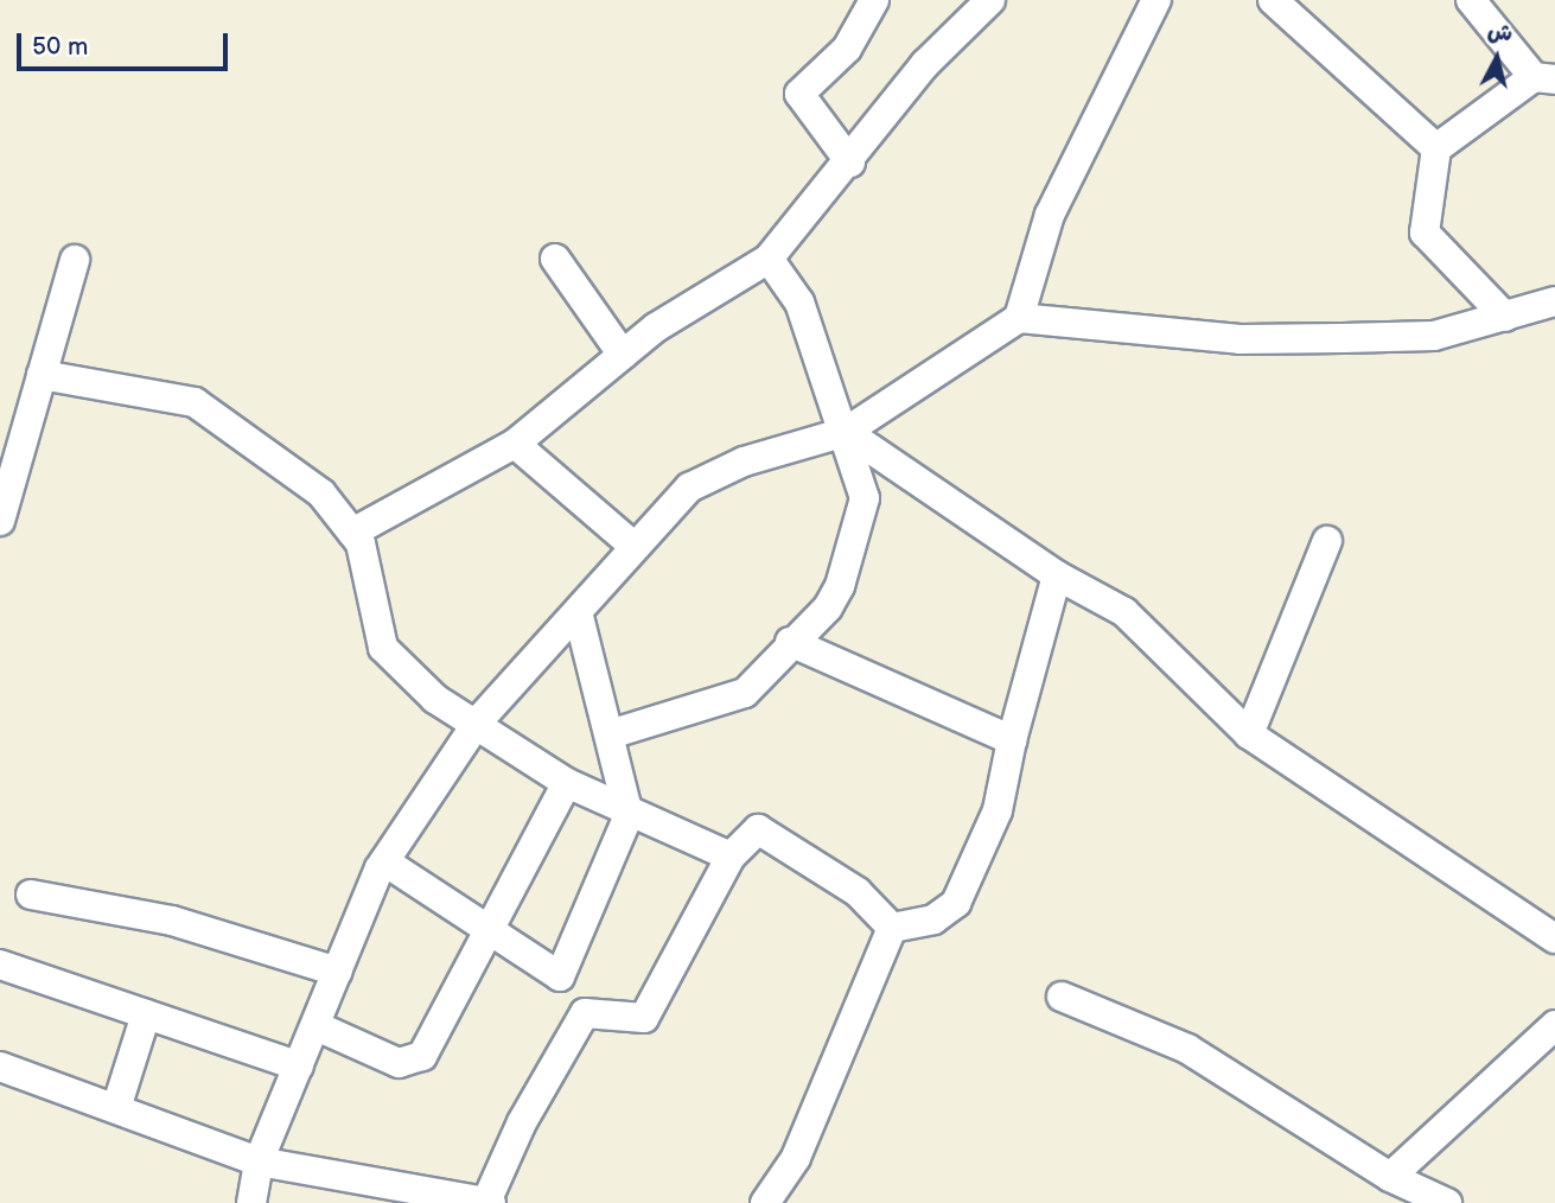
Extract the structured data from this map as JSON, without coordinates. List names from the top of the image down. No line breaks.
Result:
{"scale_bar":"50 m","north":"top"}
